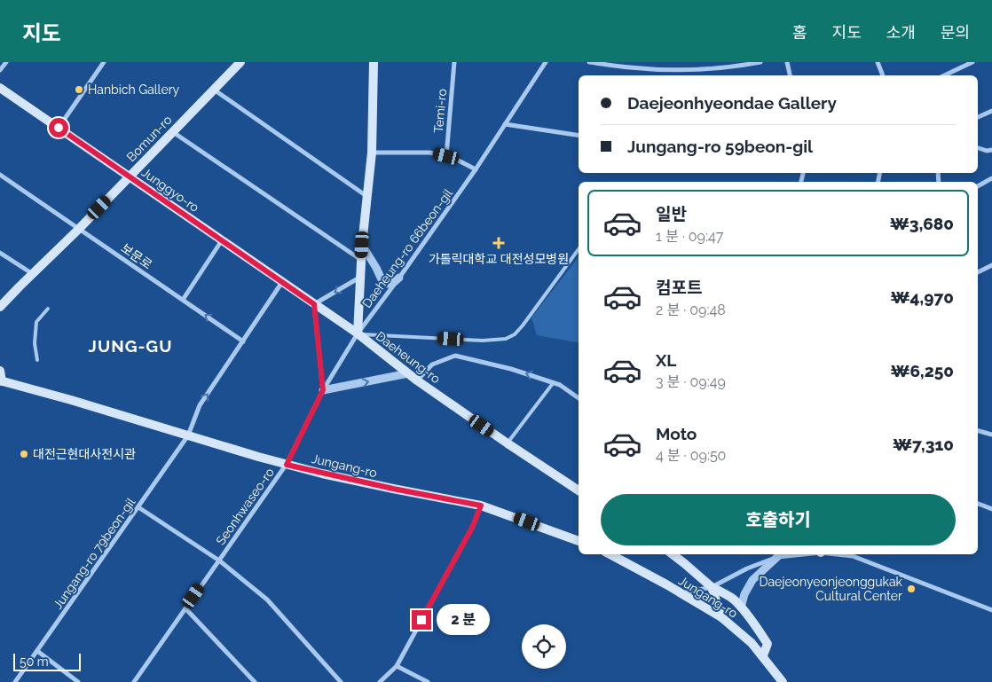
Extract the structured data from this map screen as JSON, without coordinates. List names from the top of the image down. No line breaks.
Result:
{"streets":{"main road":["Bomun-ro","Junggyo-ro","Daeheung-ro","Jungang-ro"],"street":["Temi-ro","Daeheung-ro 66beon-gil","보문로","Seonhwaseo-ro","Jungang-ro 79beon-gil"]},"crossings":[["Bomun-ro","Junggyo-ro"],["Bomun-ro","보문로"],["Junggyo-ro","Daeheung-ro 66beon-gil"],["Junggyo-ro","Daeheung-ro"],["Junggyo-ro","Seonhwaseo-ro"],["Daeheung-ro 66beon-gil","Daeheung-ro"],["Daeheung-ro 66beon-gil","Seonhwaseo-ro"],["Daeheung-ro","Seonhwaseo-ro"],["Jungang-ro","Seonhwaseo-ro"],["Jungang-ro","Jungang-ro 79beon-gil"]],"districts":["JUNG-GU"],"places":{"other":["Hanbich Gallery","대전근현대사전시관","Daejeonyeonjeonggukak Cultural Center"],"health":["가톨릭대학교 대전성모병원"]},"scale_bar":"50 m","page":{"header":"지도","nav":["홈","지도","소개","문의"],"banner":["Daejeonhyeondae Gallery","Jungang-ro 59beon-gil"],"list":[{"name":"일반","note":"1 분 · 09:47","value":"₩3,680"},{"name":"컴포트","note":"2 분 · 09:48","value":"₩4,970"},{"name":"XL","note":"3 분 · 09:49","value":"₩6,250"},{"name":"Moto","note":"4 분 · 09:50","value":"₩7,310"}],"buttons":"호출하기","bubble":"2 분","scale":"50 m"}}
